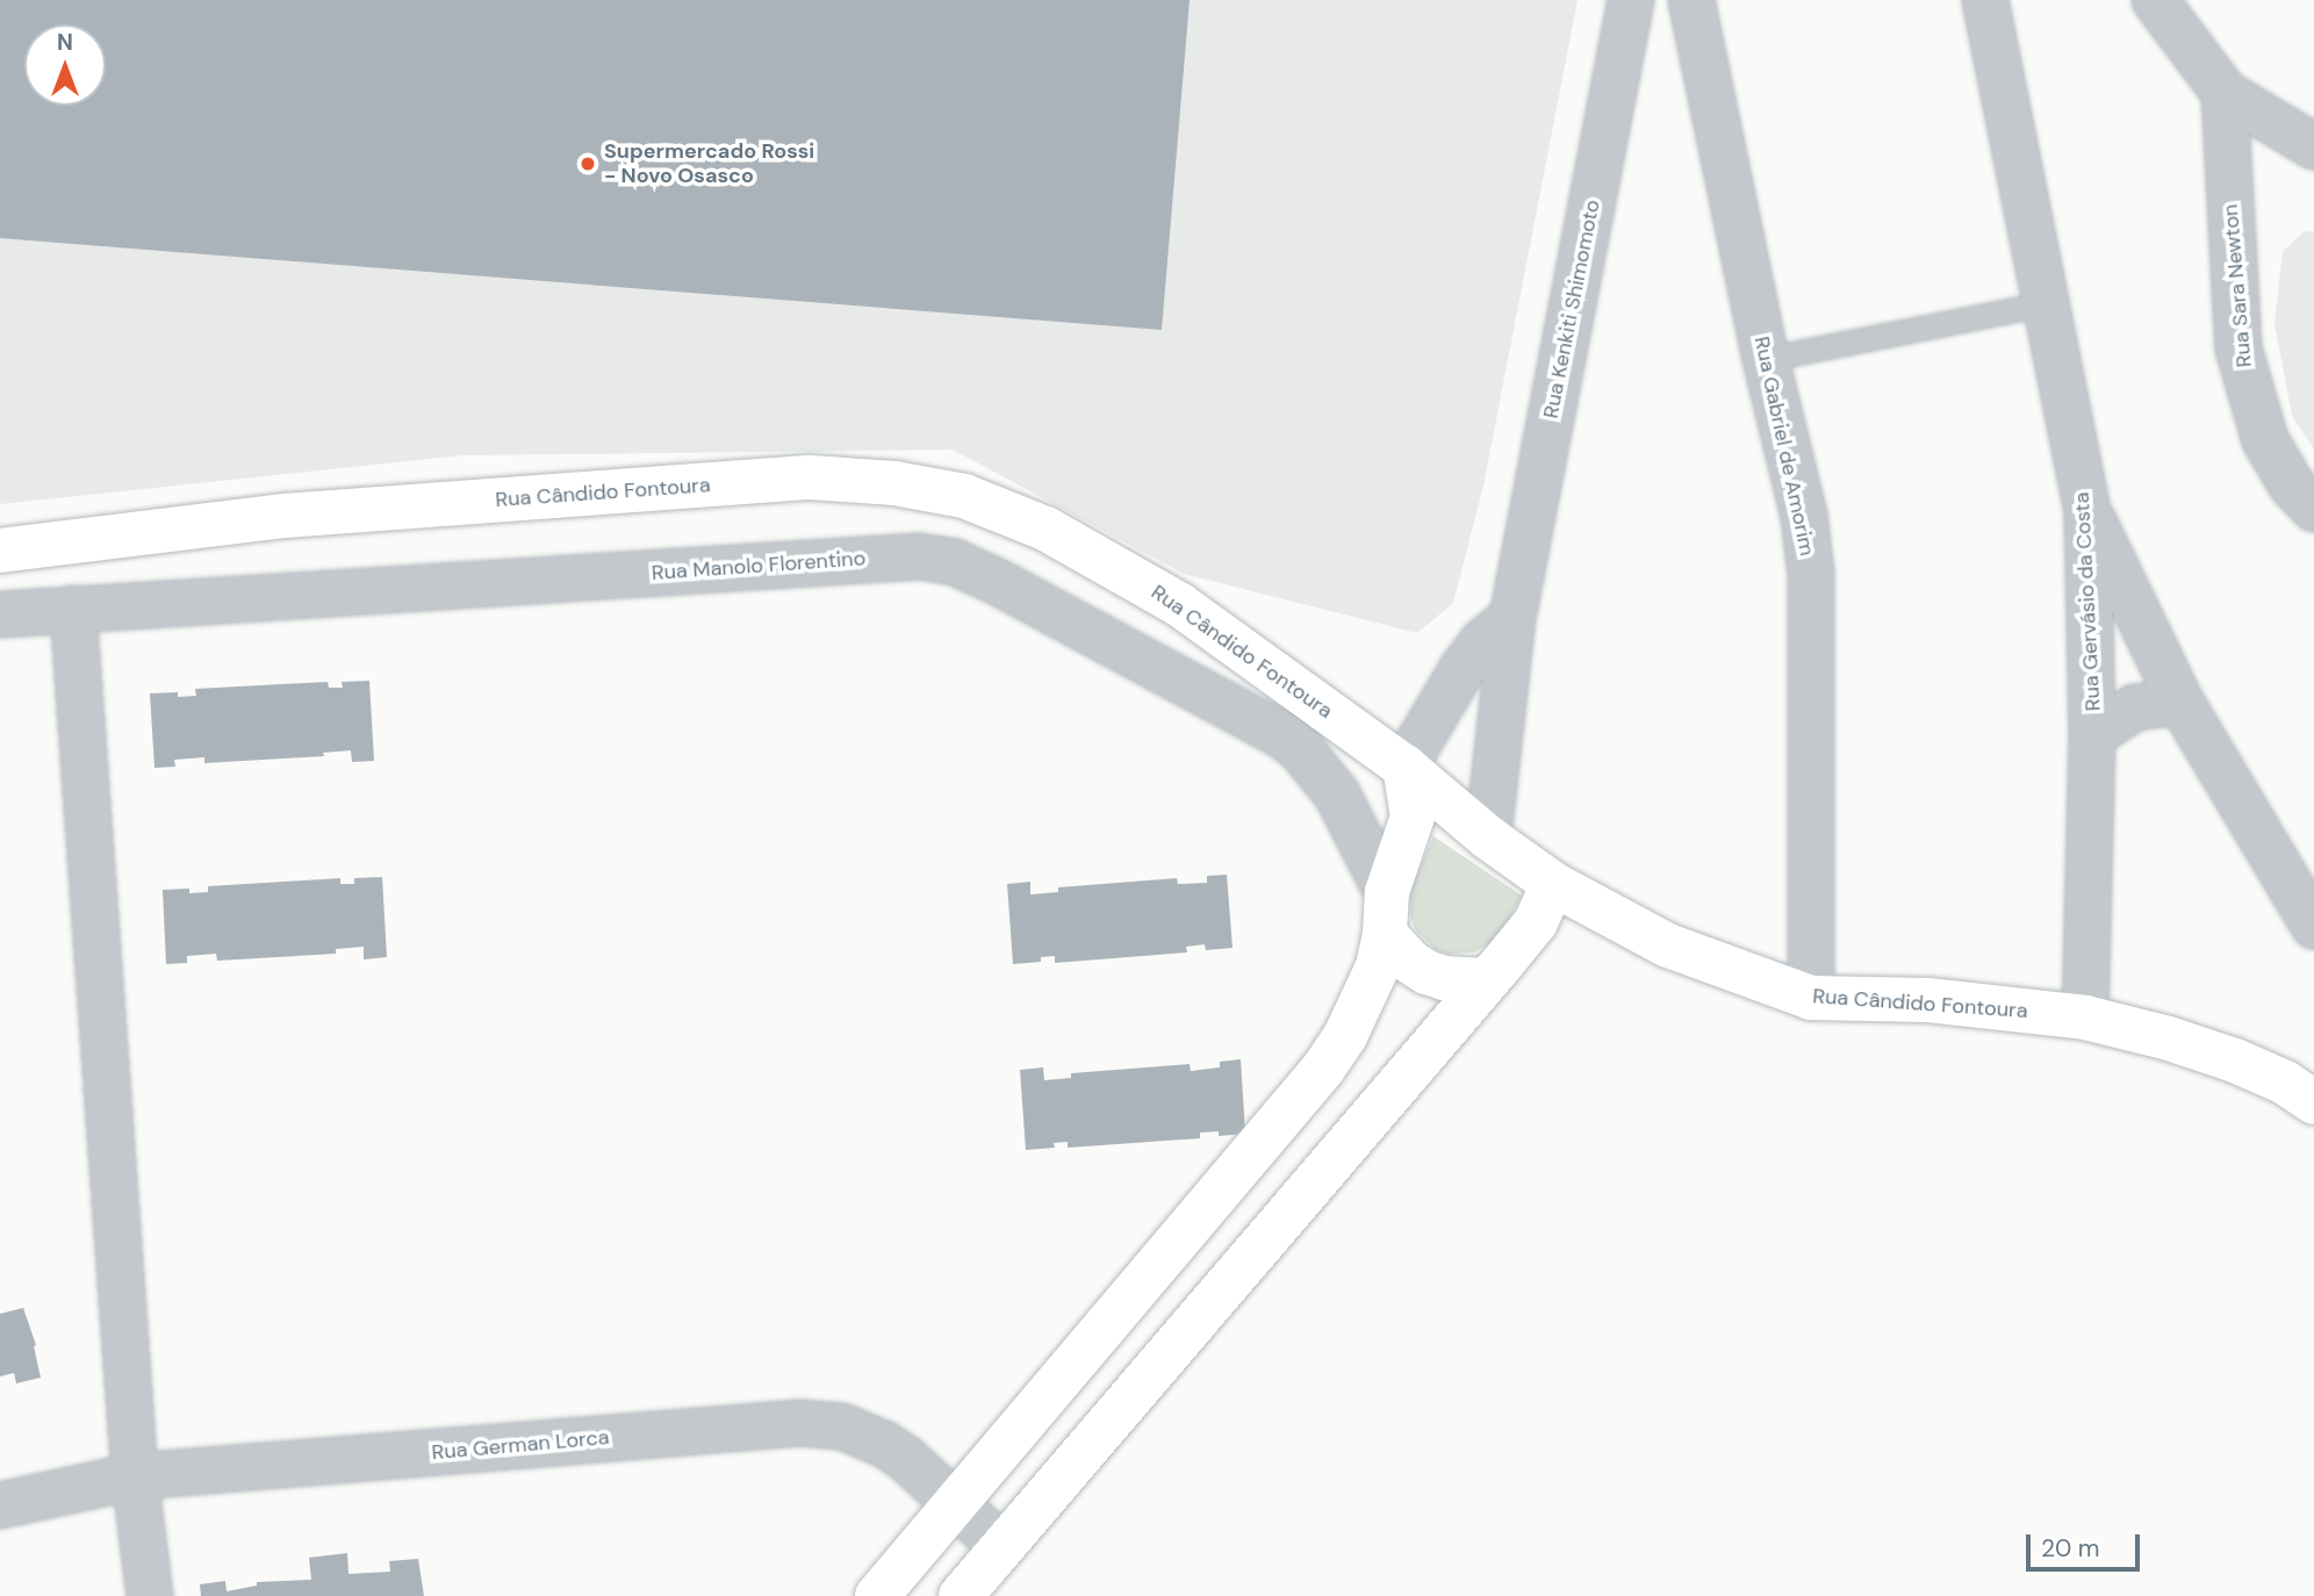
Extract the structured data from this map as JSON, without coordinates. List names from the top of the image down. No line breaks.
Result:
{"streets":{"main road":["Rua Cândido Fontoura"],"street":["Rua Sara Newton","Rua Kenkiti Shimomoto","Rua Gabriel de Amorim","Rua Manolo Florentino","Rua Gervásio da Costa","Rua German Lorca"]},"crossings":[["Rua Kenkiti Shimomoto","Rua Cândido Fontoura"],["Rua Gabriel de Amorim","Rua Cândido Fontoura"],["Rua Cândido Fontoura","Rua Gervásio da Costa"]],"places":["Supermercado Rossi - Novo Osasco"],"scale_bar":"20 m","north":"top"}
